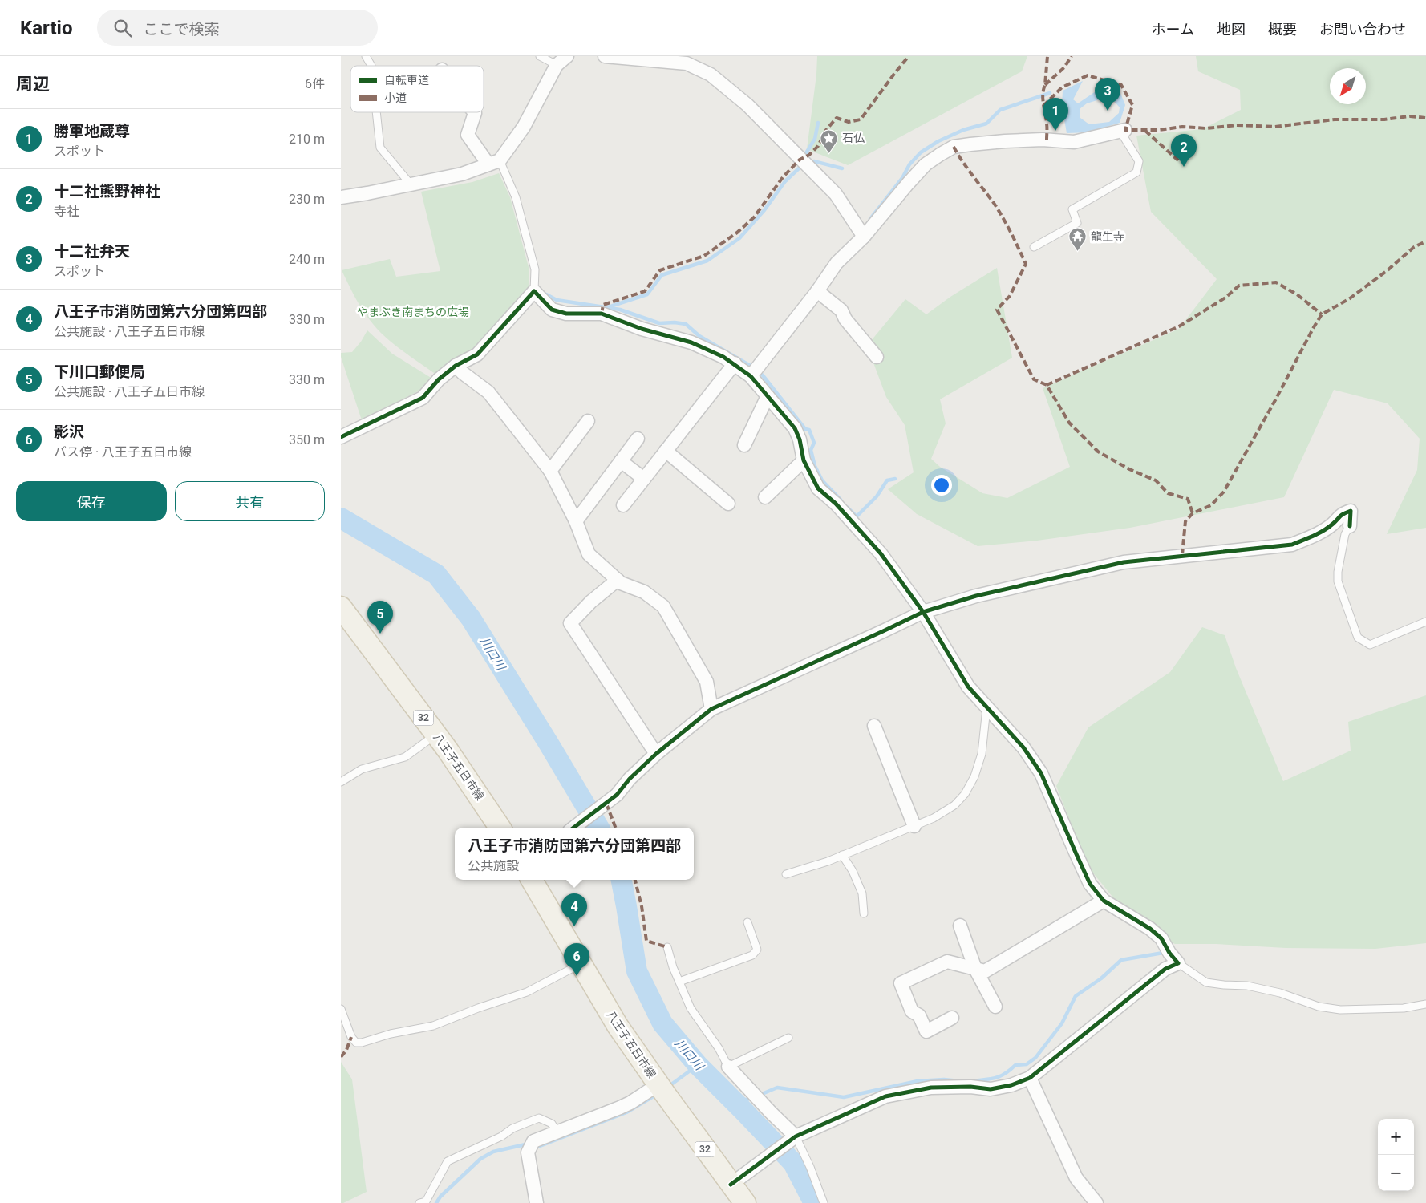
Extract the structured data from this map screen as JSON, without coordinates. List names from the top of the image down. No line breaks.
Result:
{"streets":{"main road":["32","八王子五日市線"]},"water":["川口川"],"parks":["やまぶき南まちの広場"],"places":{"place":["石仏"],"temple":["龍生寺"]},"legend":["自転車道","小道"],"north":"bottom left","page":{"header":"Kartio","search":"ここで検索","nav":["ホーム","地図","概要","お問い合わせ"],"heading":["周辺","6件"],"pins":["3","1","2","5","4","6"],"list":[{"mark":"1","name":"勝軍地蔵尊","note":"スポット","value":"210 m"},{"mark":"2","name":"十二社熊野神社","note":"寺社","value":"230 m"},{"mark":"3","name":"十二社弁天","note":"スポット","value":"240 m"},{"mark":"4","name":"八王子市消防団第六分団第四部","note":"公共施設 · 八王子五日市線","value":"330 m"},{"mark":"5","name":"下川口郵便局","note":"公共施設 · 八王子五日市線","value":"330 m"},{"mark":"6","name":"影沢","note":"バス停 · 八王子五日市線","value":"350 m"}],"buttons":["保存","共有"],"popup":["八王子市消防団第六分団第四部","公共施設"],"map_buttons":["+","−"]}}
